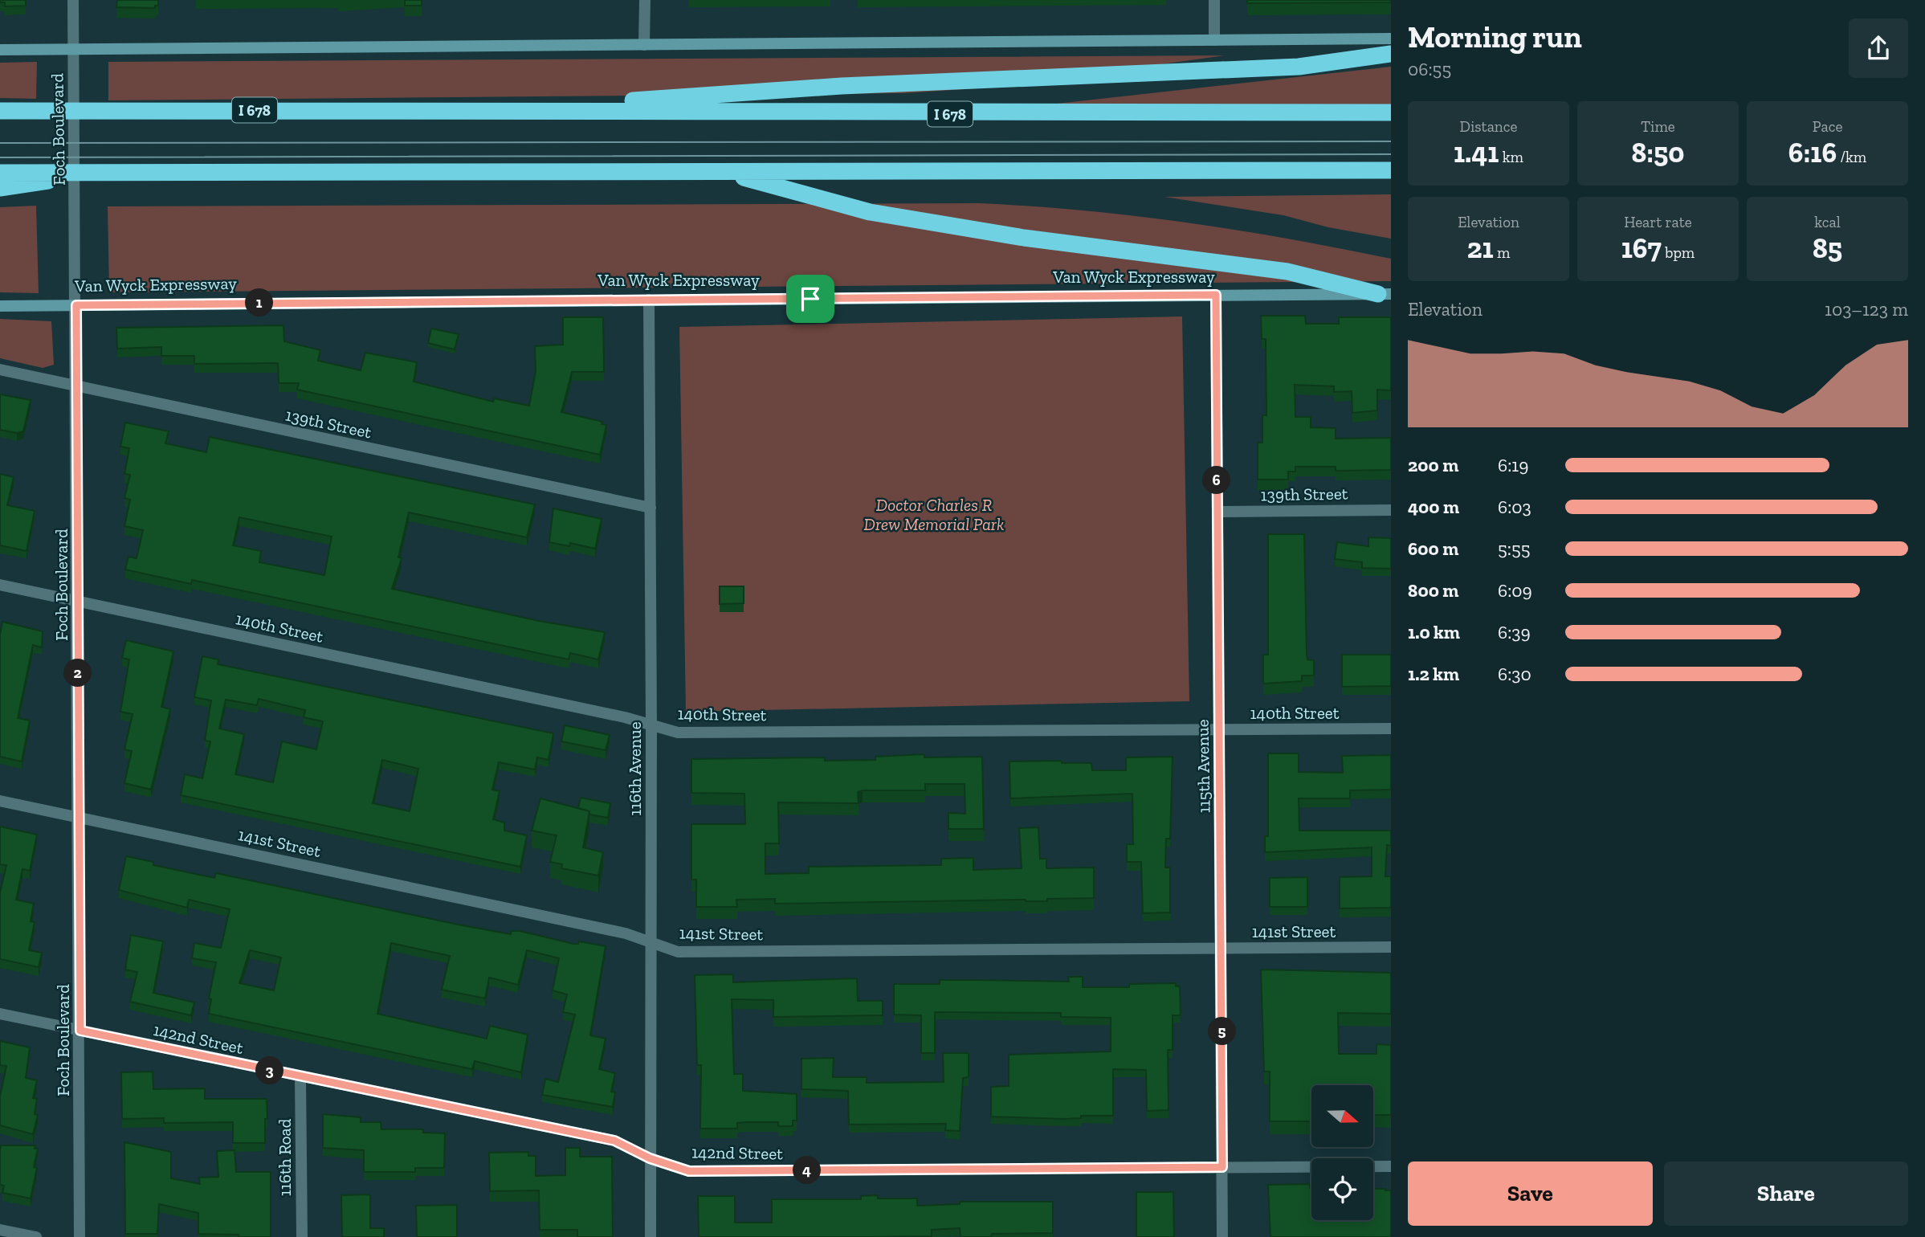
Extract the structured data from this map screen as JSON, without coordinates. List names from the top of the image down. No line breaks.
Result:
{"streets":{"highway":["I 678"],"main road":["Van Wyck Expressway"],"street":["Foch Boulevard","139th Street","140th Street","115th Avenue","116th Avenue","141st Street","142nd Street","116th Road"]},"crossings":[["Foch Boulevard","Van Wyck Expressway"],["Foch Boulevard","139th Street"],["Foch Boulevard","140th Street"],["Foch Boulevard","141st Street"],["Foch Boulevard","142nd Street"],["Van Wyck Expressway","115th Avenue"],["Van Wyck Expressway","116th Avenue"],["139th Street","115th Avenue"],["139th Street","116th Avenue"],["140th Street","115th Avenue"],["140th Street","116th Avenue"],["115th Avenue","141st Street"],["115th Avenue","142nd Street"],["116th Avenue","141st Street"],["116th Avenue","142nd Street"],["142nd Street","116th Road"]],"parks":["Doctor Charles R Drew Memorial Park"],"north":"right","page":{"heading":["Morning run","06:55"],"stats":[["Distance","1.41 km"],["Time","8:50"],["Pace","6:16 /km"],["Elevation","21 m"],["Heart rate","167 bpm"],["kcal","85"]],"chart":["Elevation","103–123 m"],"pins":["1","6","2","5","3","4"],"list":[{"name":"200 m","note":"6:19"},{"name":"400 m","note":"6:03"},{"name":"600 m","note":"5:55"},{"name":"800 m","note":"6:09"},{"name":"1.0 km","note":"6:39"},{"name":"1.2 km","note":"6:30"}],"buttons":["Save","Share"]}}
